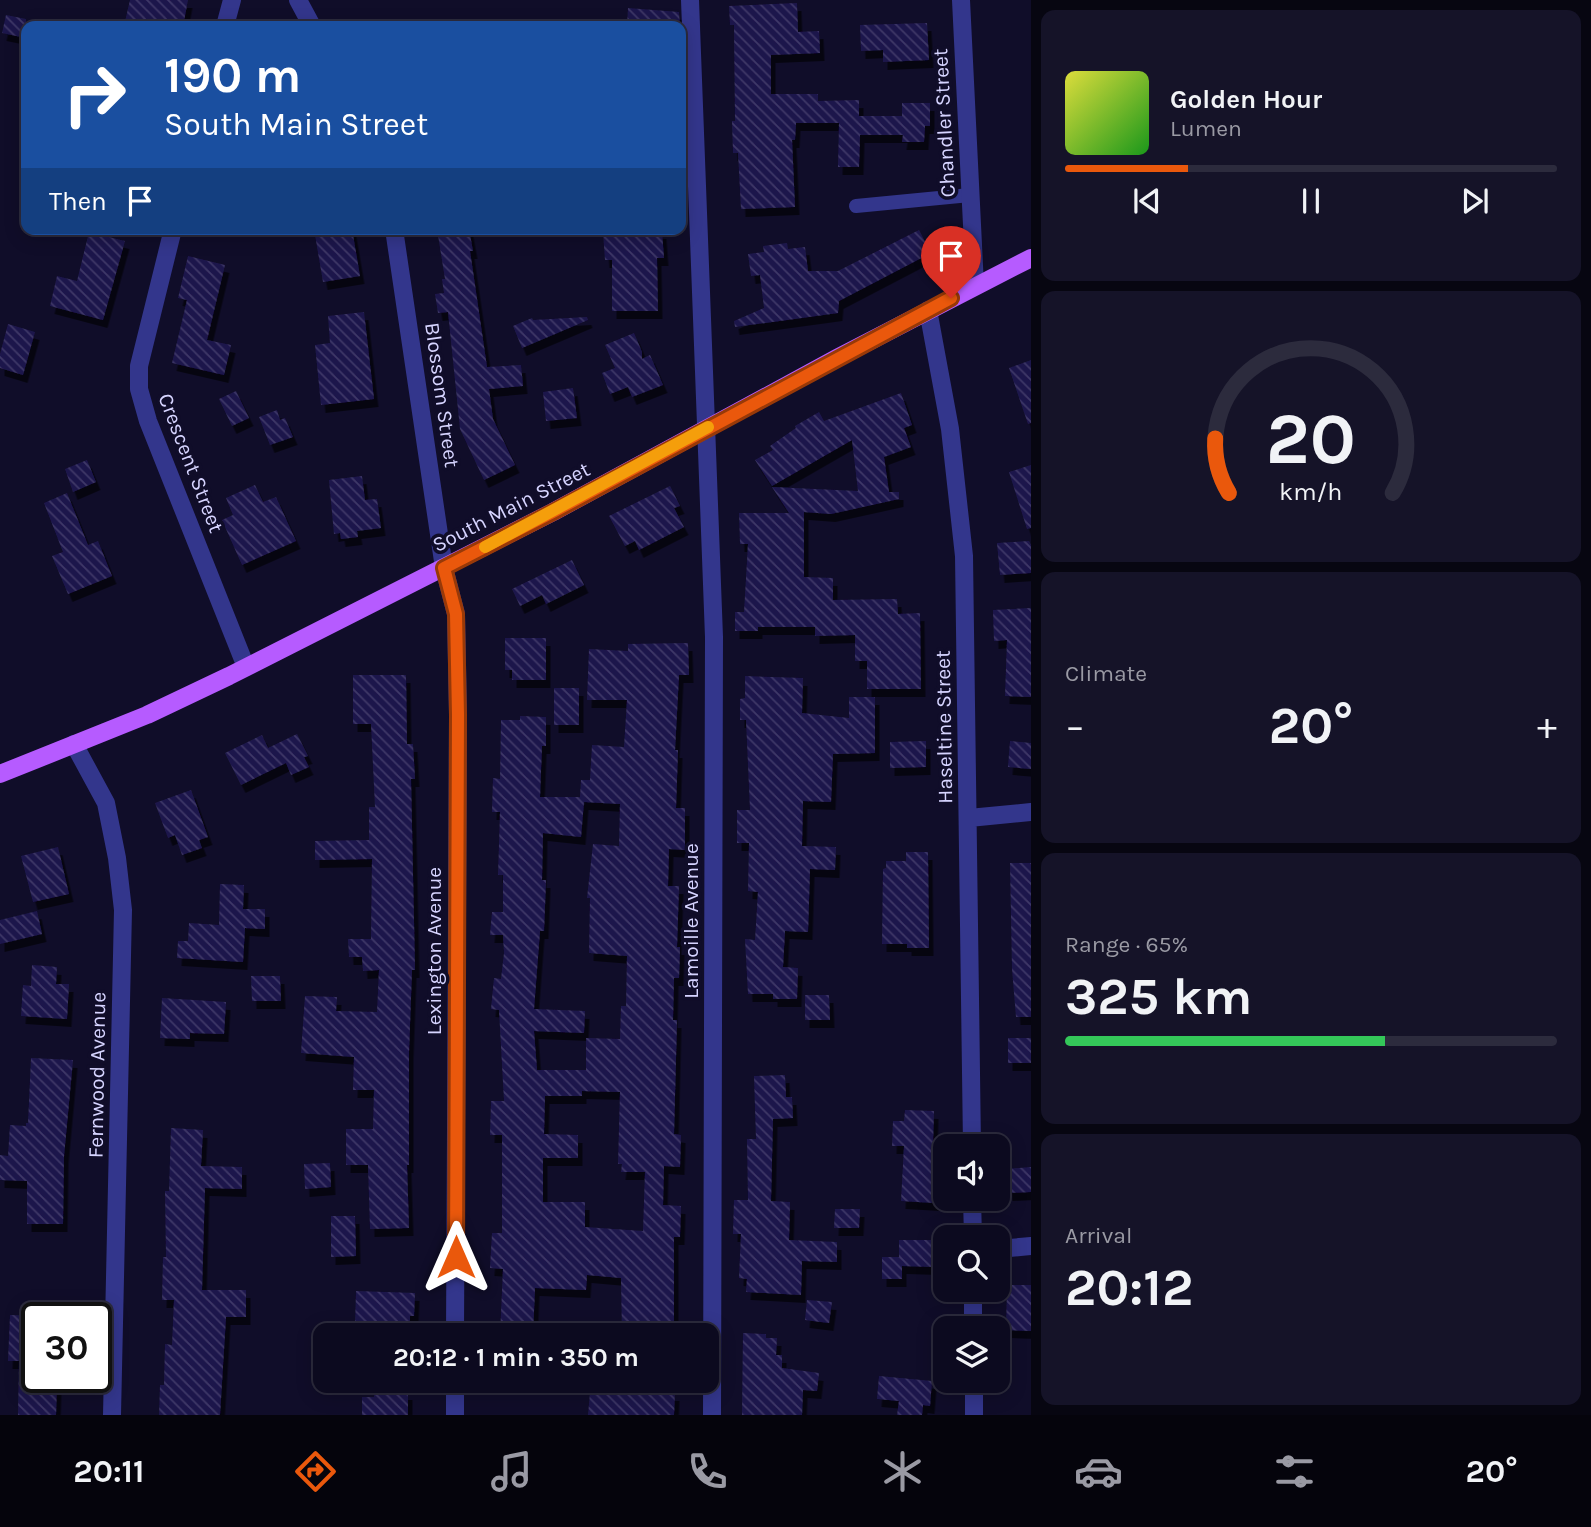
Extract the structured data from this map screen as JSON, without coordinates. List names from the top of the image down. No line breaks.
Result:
{"streets":{"main road":["South Main Street"],"street":["Chandler Street","Blossom Street","Crescent Street","Haseltine Street","Lamoille Avenue","Lexington Avenue","Fernwood Avenue"]},"crossings":[["Chandler Street","South Main Street"],["Blossom Street","South Main Street"],["Blossom Street","Lexington Avenue"],["Crescent Street","South Main Street"],["South Main Street","Haseltine Street"],["South Main Street","Lamoille Avenue"],["South Main Street","Lexington Avenue"],["South Main Street","Fernwood Avenue"]],"page":{"turn":["190 m","South Main Street"],"song":["Golden Hour","Lumen"],"then":"Then","tile":["Climate",["Range · 65%","325 km"],["Arrival","20:12"]],"heat":["−","20°","+"],"limit":"30","trip":"20:12 · 1 min · 350 m","tabs":["20:11","20°"],"gauge":["20","km/h"]}}
